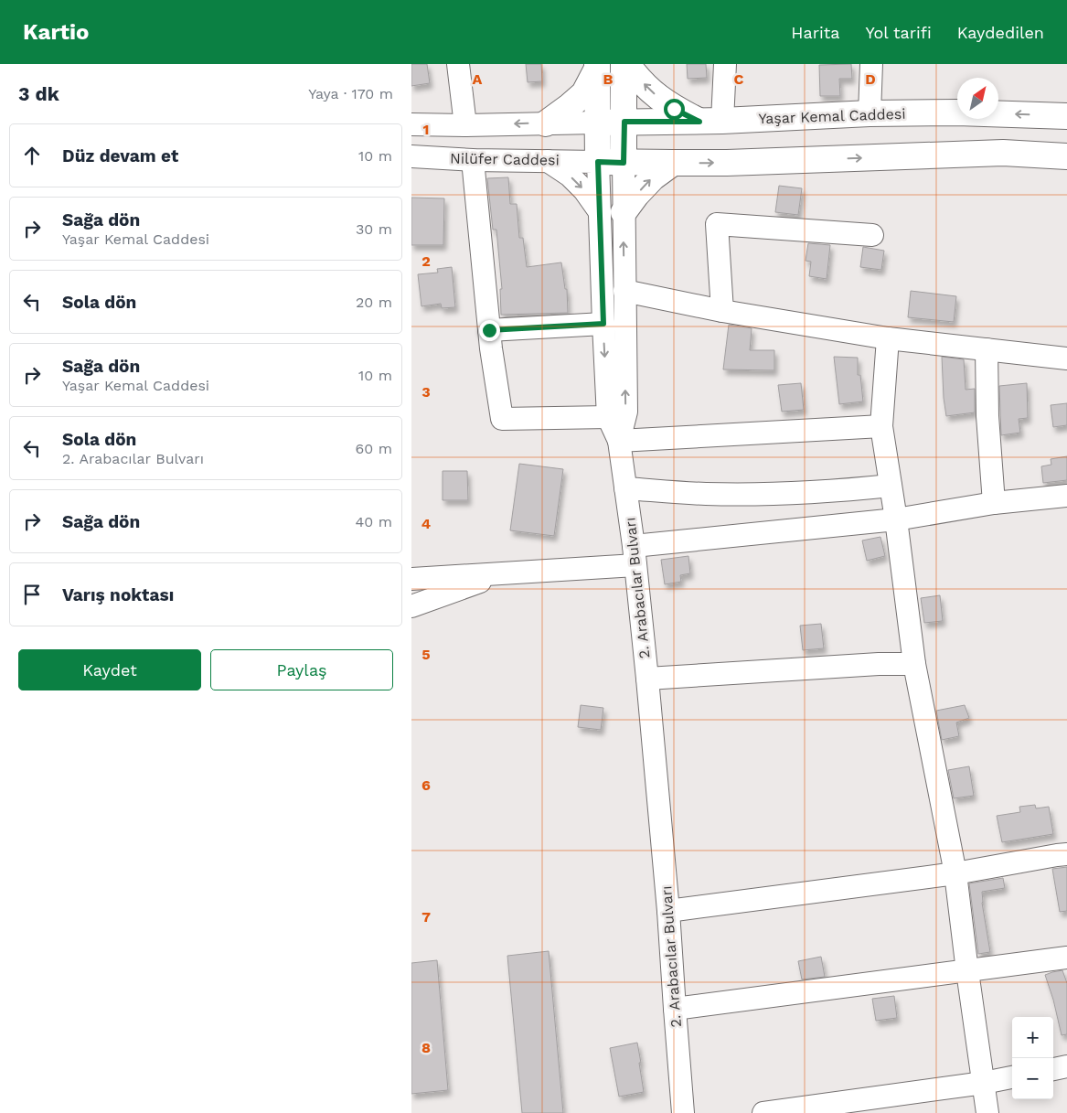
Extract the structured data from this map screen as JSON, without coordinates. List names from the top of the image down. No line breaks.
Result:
{"streets":{"main road":["Yaşar Kemal Caddesi","2. Arabacılar Bulvarı"],"street":["Nilüfer Caddesi"]},"crossings":[["Yaşar Kemal Caddesi","2. Arabacılar Bulvarı"],["Nilüfer Caddesi","2. Arabacılar Bulvarı"]],"north":"top right","page":{"header":"Kartio","nav":["Harita","Yol tarifi","Kaydedilen"],"heading":["3 dk","Yaya · 170 m"],"list":[["Düz devam et","10 m"],["Sağa dön","Yaşar Kemal Caddesi","30 m"],["Sola dön","20 m"],["Sağa dön","Yaşar Kemal Caddesi","10 m"],["Sola dön","2. Arabacılar Bulvarı","60 m"],["Sağa dön","40 m"],"Varış noktası"],"buttons":["Kaydet","Paylaş"],"map_buttons":["+","−"]},"grid":{"columns":["A","B","C","D"],"rows":["1","2","3","4","5","6","7","8"]}}
